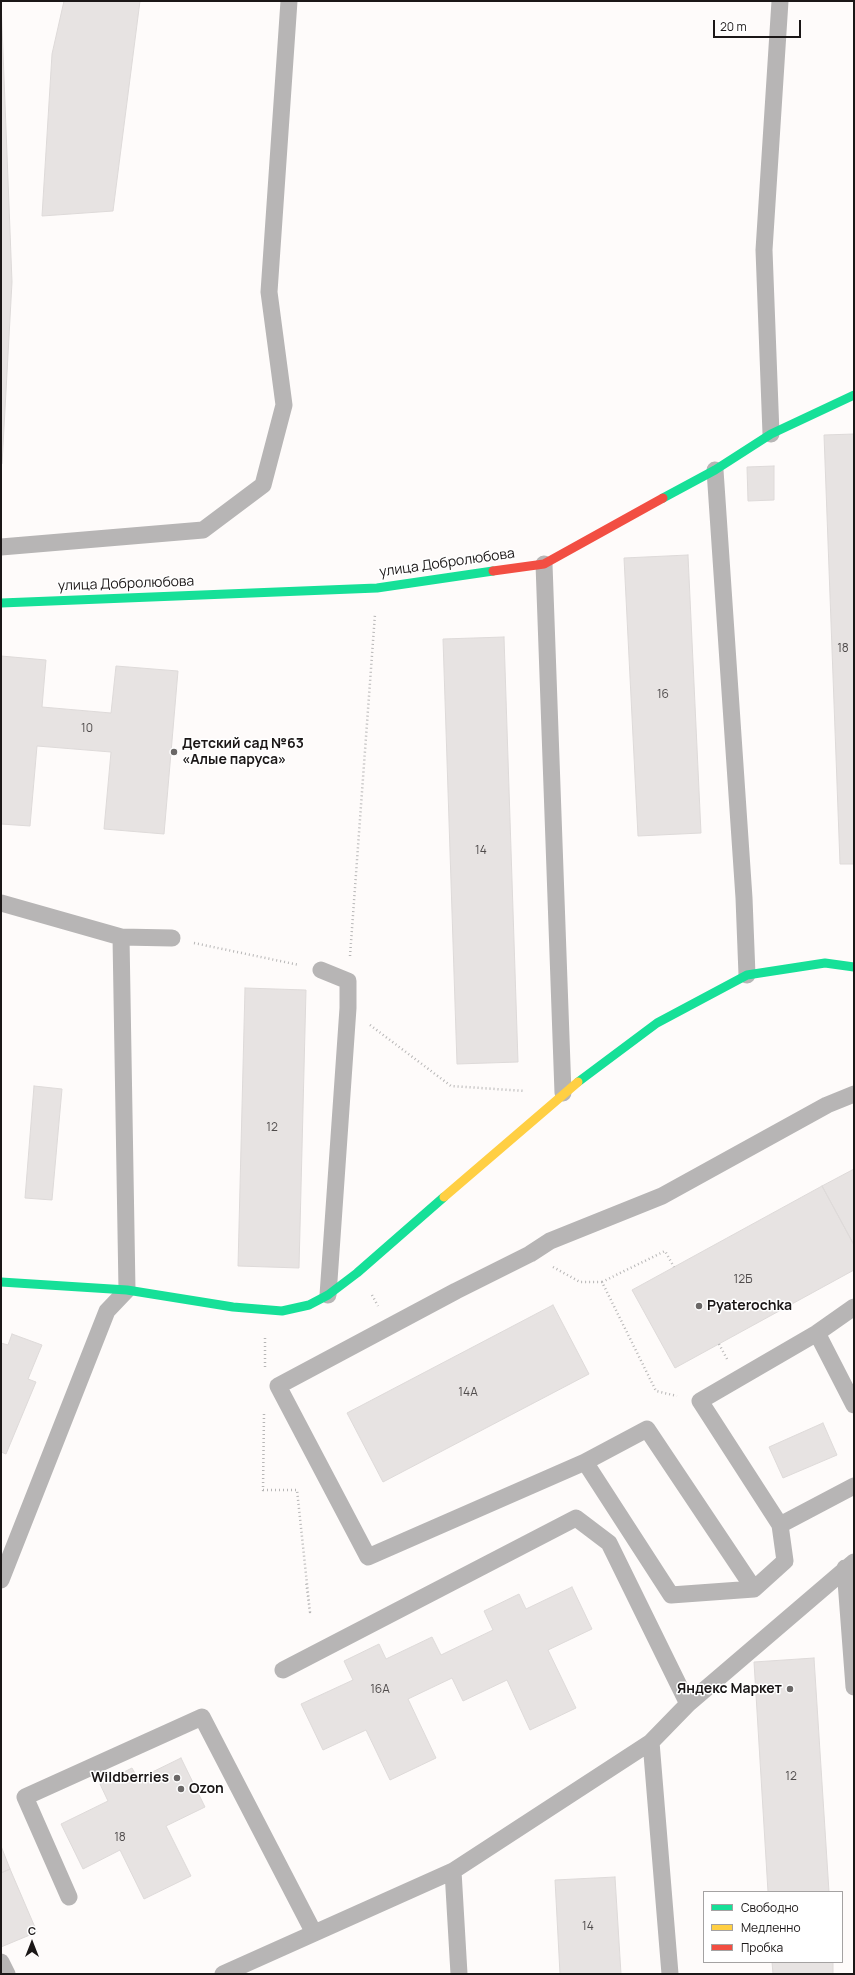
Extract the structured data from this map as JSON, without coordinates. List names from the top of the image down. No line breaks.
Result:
{"streets":{"street":["улица Добролюбова"]},"places":["Детский сад №63 «Алые паруса»","Pyaterochka","Яндекс Маркет","Wildberries","Ozon"],"house_numbers":["18","16","10","14","12","12Б","14А","16А","12","18","14"],"legend":["Свободно","Медленно","Пробка"],"scale_bar":"20 m","north":"top"}
